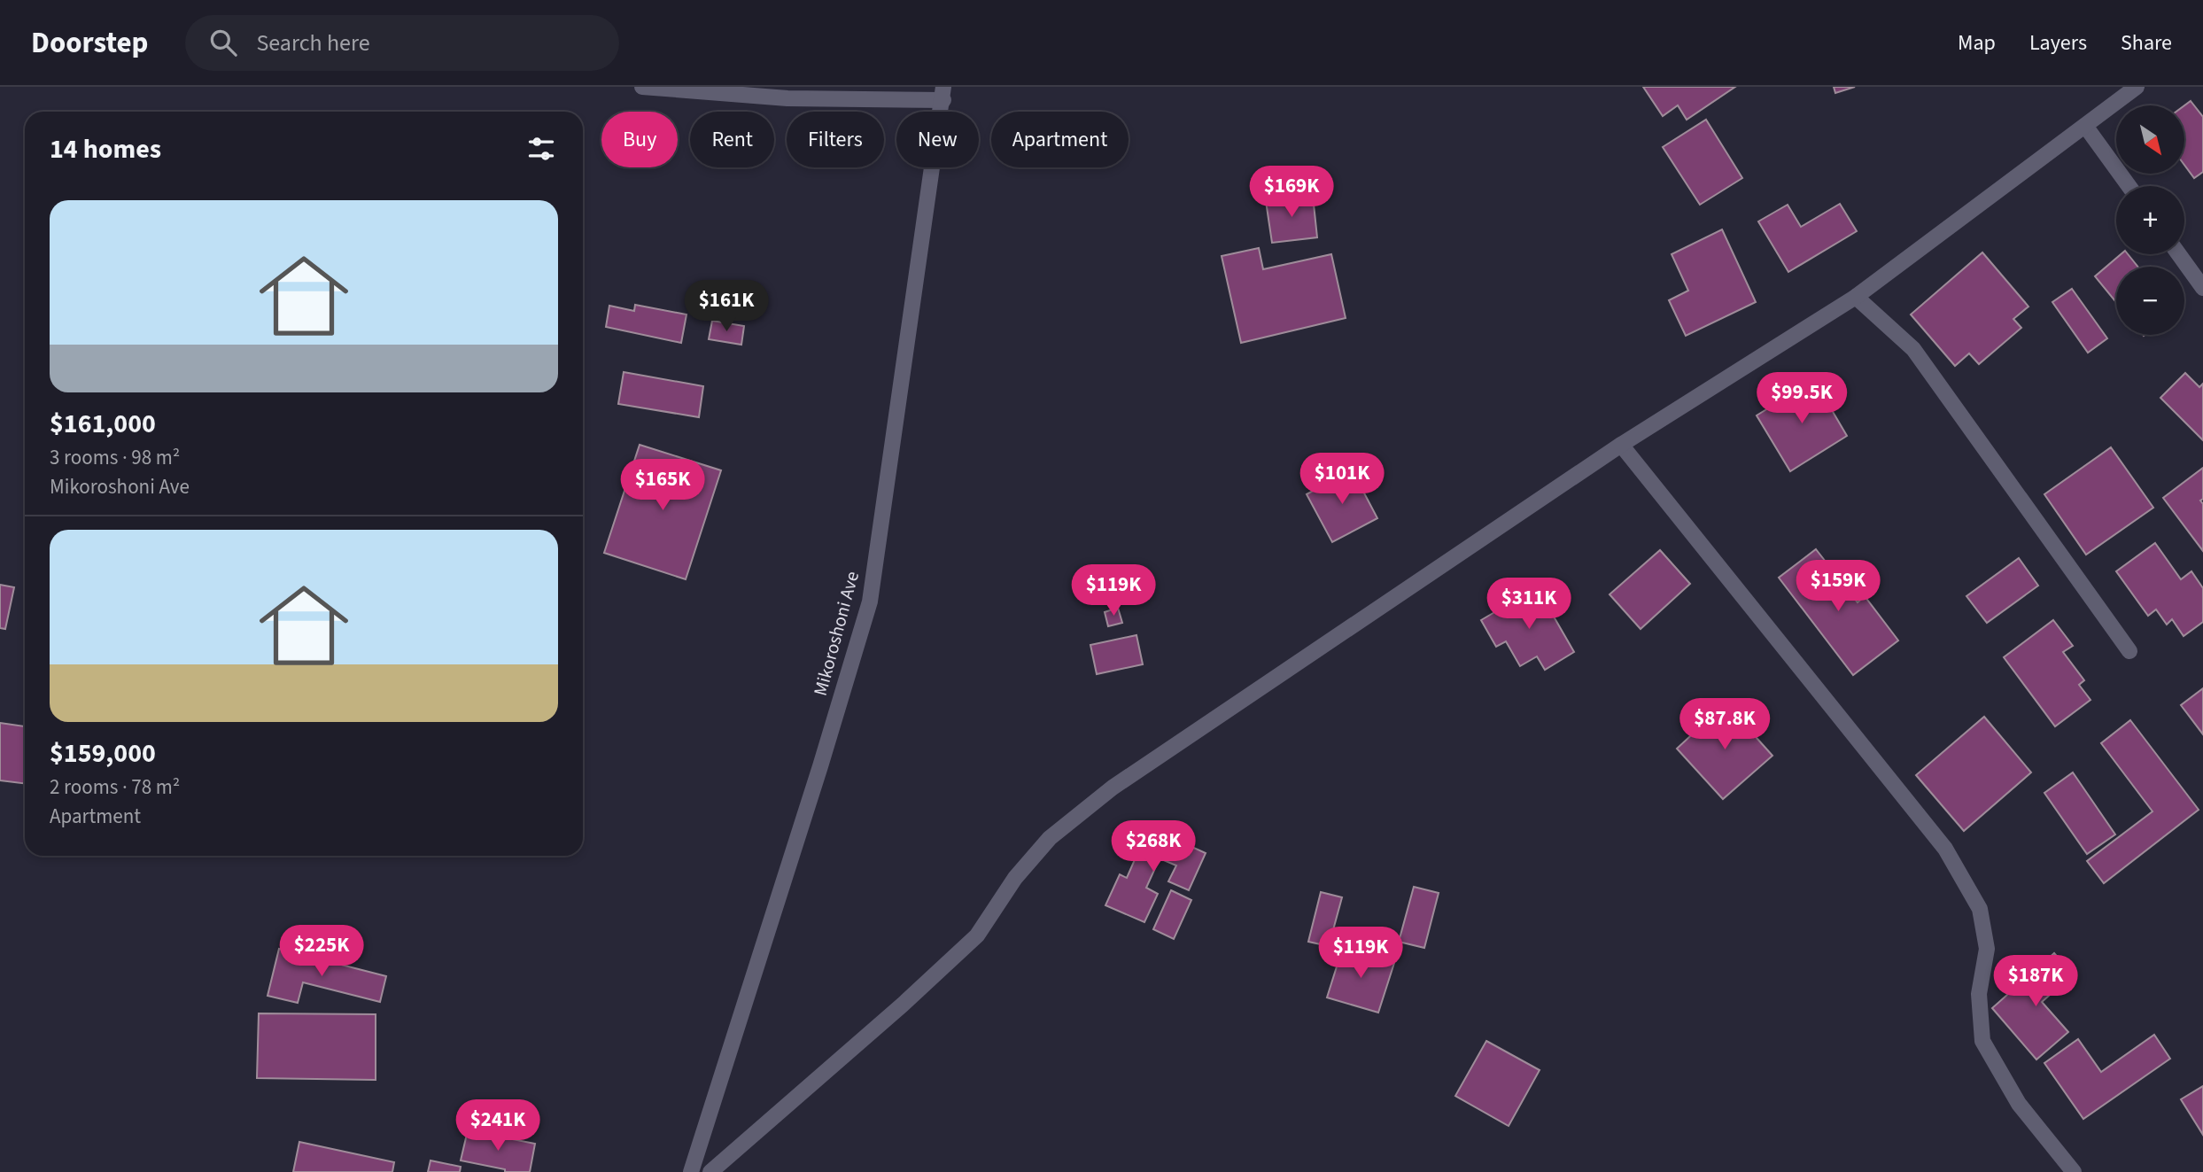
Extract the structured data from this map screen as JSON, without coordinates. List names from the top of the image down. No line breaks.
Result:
{"streets":{"street":["Mikoroshoni Ave"]},"north":"bottom right","page":{"header":"Doorstep","search":"Search here","nav":["Map","Layers","Share"],"map_buttons":["+","−"],"chip":["Buy","Rent","Filters","New","Apartment"],"heading":"14 homes","price":["$169K","$161K","$99.5K","$101K","$165K","$159K","$119K","$311K","$87.8K","$268K","$225K","$119K","$187K","$241K"],"list":[{"name":"$161,000","note":"3 rooms · 98 m² · Mikoroshoni Ave"},{"name":"$159,000","note":"2 rooms · 78 m² · Apartment"}]}}
